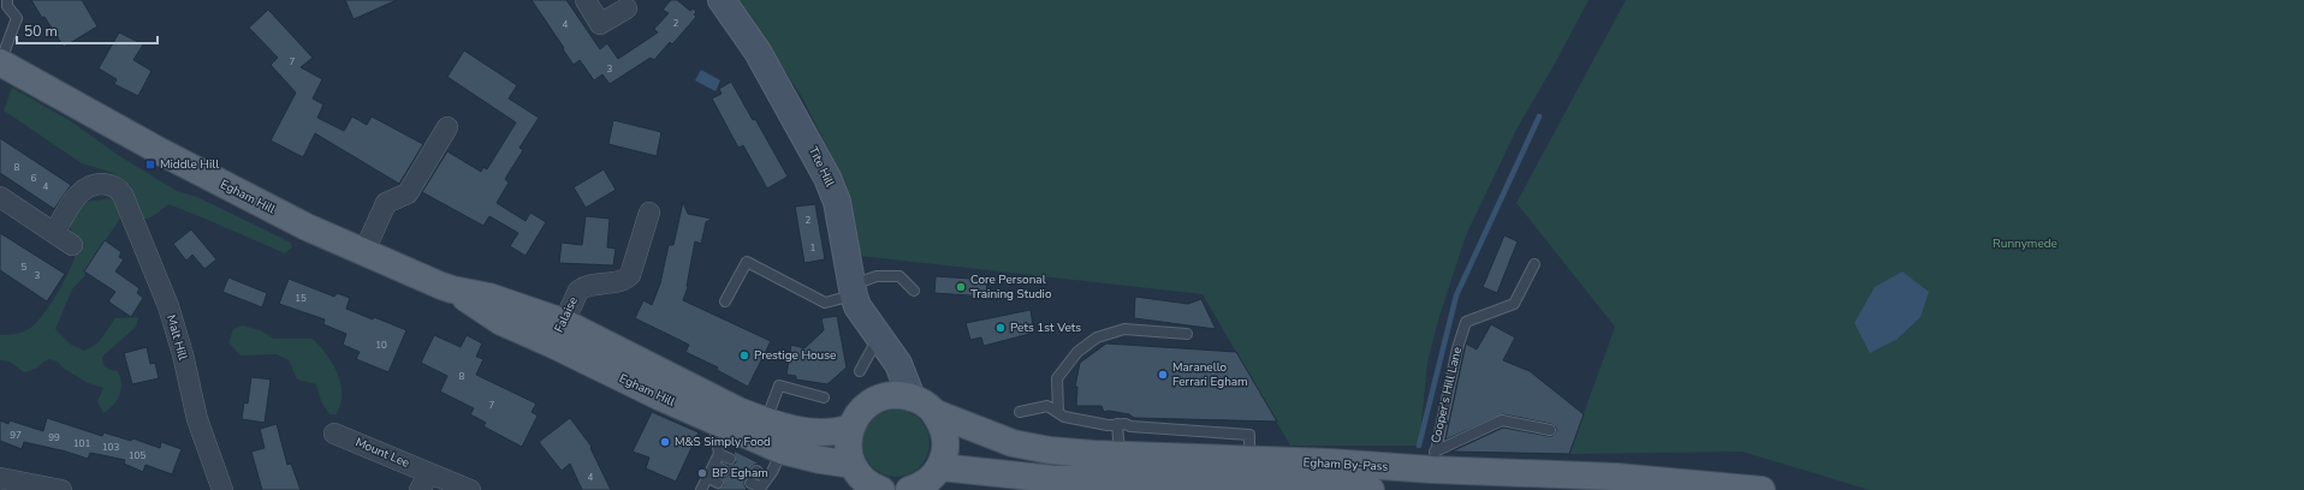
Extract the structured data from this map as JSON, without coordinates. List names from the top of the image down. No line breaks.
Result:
{"streets":{"main road":["Egham Hill","Egham By-Pass"],"street":["Tite Hill","Falaise","Malt Hill","Mount Lee"],"lane":["Cooper's Hill Lane"]},"crossings":[["Tite Hill","Egham By-Pass"],["Egham Hill","Falaise"],["Cooper's Hill Lane","Egham By-Pass"]],"parks":["Runnymede"],"places":{"transit":["Middle Hill"],"other":["Core Personal Training Studio","Pets 1st Vets","Prestige House","Maranello Ferrari Egham","M&S Simply Food","BP Egham"]},"house_numbers":["2","4","7","3","8","6","4","2","1","5","3","15","10","8","7","97","99","101","103","105","4"],"scale_bar":"50 m"}
